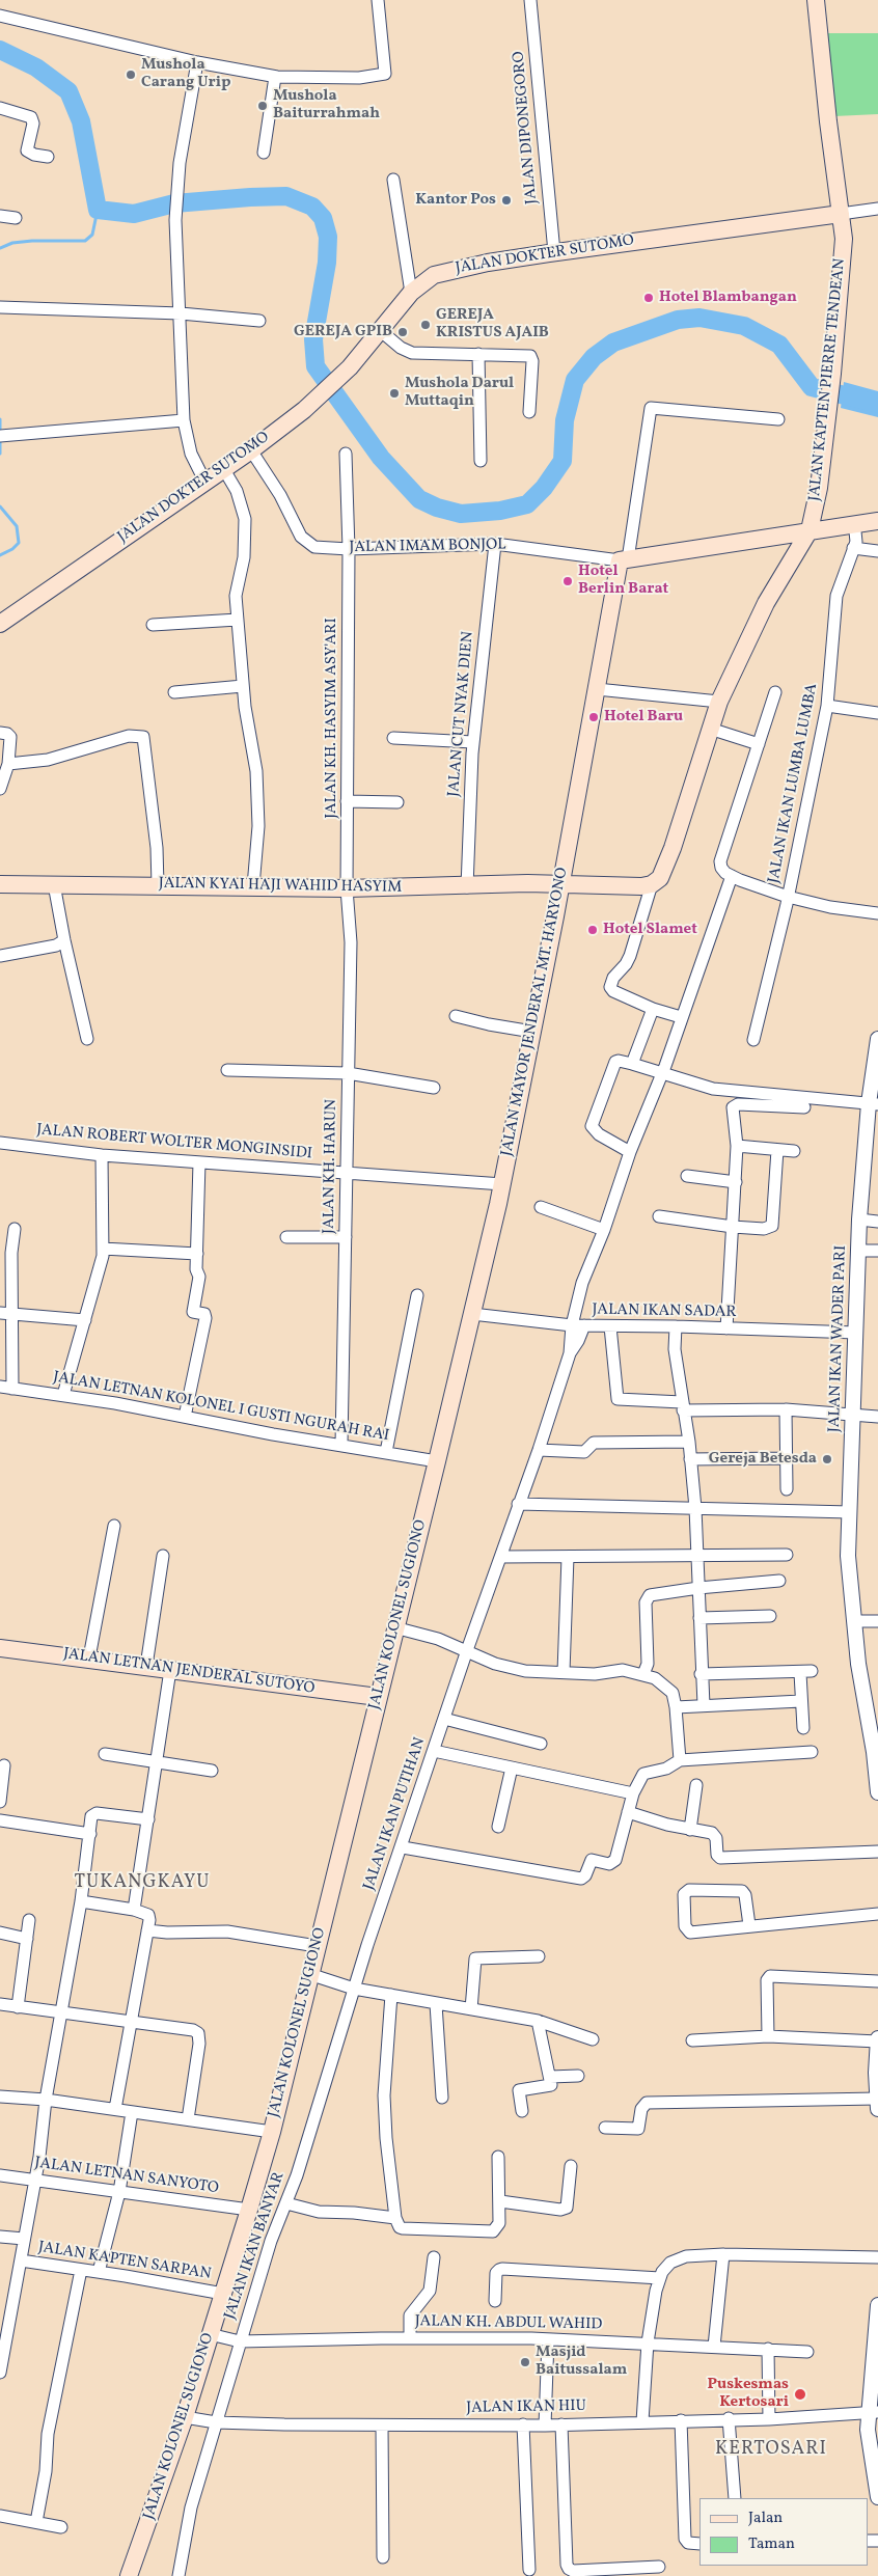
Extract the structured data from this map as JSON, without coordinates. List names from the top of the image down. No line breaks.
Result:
{"streets":{"main road":["JALAN DOKTER SUTOMO","JALAN KAPTEN PIERRE TENDEAN","JALAN IMAM BONJOL","JALAN KYAI HAJI WAHID HASYIM","JALAN MAYOR JENDERAL MT. HARYONO","JALAN KOLONEL SUGIONO","JALAN LETNAN JENDERAL SUTOYO"],"street":["JALAN DIPONEGORO","JALAN CUT NYAK DIEN","JALAN KH. HASYIM ASY'ARI","JALAN IKAN LUMBA LUMBA","JALAN ROBERT WOLTER MONGINSIDI","JALAN KH. HARUN","JALAN IKAN SADAR","JALAN IKAN WADER PARI","JALAN LETNAN KOLONEL I GUSTI NGURAH RAI","JALAN IKAN PUTIHAN","JALAN LETNAN SANYOTO","JALAN IKAN BANYAR","JALAN KAPTEN SARPAN","JALAN KH. ABDUL WAHID","JALAN IKAN HIU"]},"crossings":[["JALAN DIPONEGORO","JALAN DOKTER SUTOMO"],["JALAN DOKTER SUTOMO","JALAN KAPTEN PIERRE TENDEAN"],["JALAN DOKTER SUTOMO","JALAN IMAM BONJOL"],["JALAN KAPTEN PIERRE TENDEAN","JALAN IMAM BONJOL"],["JALAN IMAM BONJOL","JALAN CUT NYAK DIEN"],["JALAN IMAM BONJOL","JALAN KH. HASYIM ASY'ARI"],["JALAN IMAM BONJOL","JALAN IKAN LUMBA LUMBA"],["JALAN IMAM BONJOL","JALAN MAYOR JENDERAL MT. HARYONO"],["JALAN CUT NYAK DIEN","JALAN KYAI HAJI WAHID HASYIM"],["JALAN KH. HASYIM ASY'ARI","JALAN KYAI HAJI WAHID HASYIM"],["JALAN KH. HASYIM ASY'ARI","JALAN KH. HARUN"],["JALAN KYAI HAJI WAHID HASYIM","JALAN MAYOR JENDERAL MT. HARYONO"],["JALAN KYAI HAJI WAHID HASYIM","JALAN KH. HARUN"],["JALAN MAYOR JENDERAL MT. HARYONO","JALAN ROBERT WOLTER MONGINSIDI"],["JALAN MAYOR JENDERAL MT. HARYONO","JALAN IKAN SADAR"],["JALAN MAYOR JENDERAL MT. HARYONO","JALAN LETNAN KOLONEL I GUSTI NGURAH RAI"],["JALAN MAYOR JENDERAL MT. HARYONO","JALAN KOLONEL SUGIONO"],["JALAN ROBERT WOLTER MONGINSIDI","JALAN KH. HARUN"],["JALAN KH. HARUN","JALAN LETNAN KOLONEL I GUSTI NGURAH RAI"],["JALAN IKAN SADAR","JALAN IKAN WADER PARI"],["JALAN IKAN SADAR","JALAN IKAN PUTIHAN"],["JALAN LETNAN KOLONEL I GUSTI NGURAH RAI","JALAN KOLONEL SUGIONO"],["JALAN KOLONEL SUGIONO","JALAN LETNAN JENDERAL SUTOYO"],["JALAN KOLONEL SUGIONO","JALAN LETNAN SANYOTO"],["JALAN KOLONEL SUGIONO","JALAN KAPTEN SARPAN"],["JALAN KOLONEL SUGIONO","JALAN KH. ABDUL WAHID"],["JALAN KOLONEL SUGIONO","JALAN IKAN HIU"],["JALAN IKAN PUTIHAN","JALAN IKAN BANYAR"],["JALAN IKAN BANYAR","JALAN KH. ABDUL WAHID"],["JALAN IKAN BANYAR","JALAN IKAN HIU"]],"districts":["TUKANGKAYU","KERTOSARI"],"places":["Mushola Carang Urip","Mushola Baiturrahmah","Kantor Pos","Hotel Blambangan","GEREJA KRISTUS AJAIB","GEREJA GPIB","Mushola Darul Muttaqin","Hotel Berlin Barat","Hotel Baru","Hotel Slamet","Gereja Betesda","Masjid Baitussalam","Puskesmas Kertosari"],"legend":["Jalan","Taman"]}
